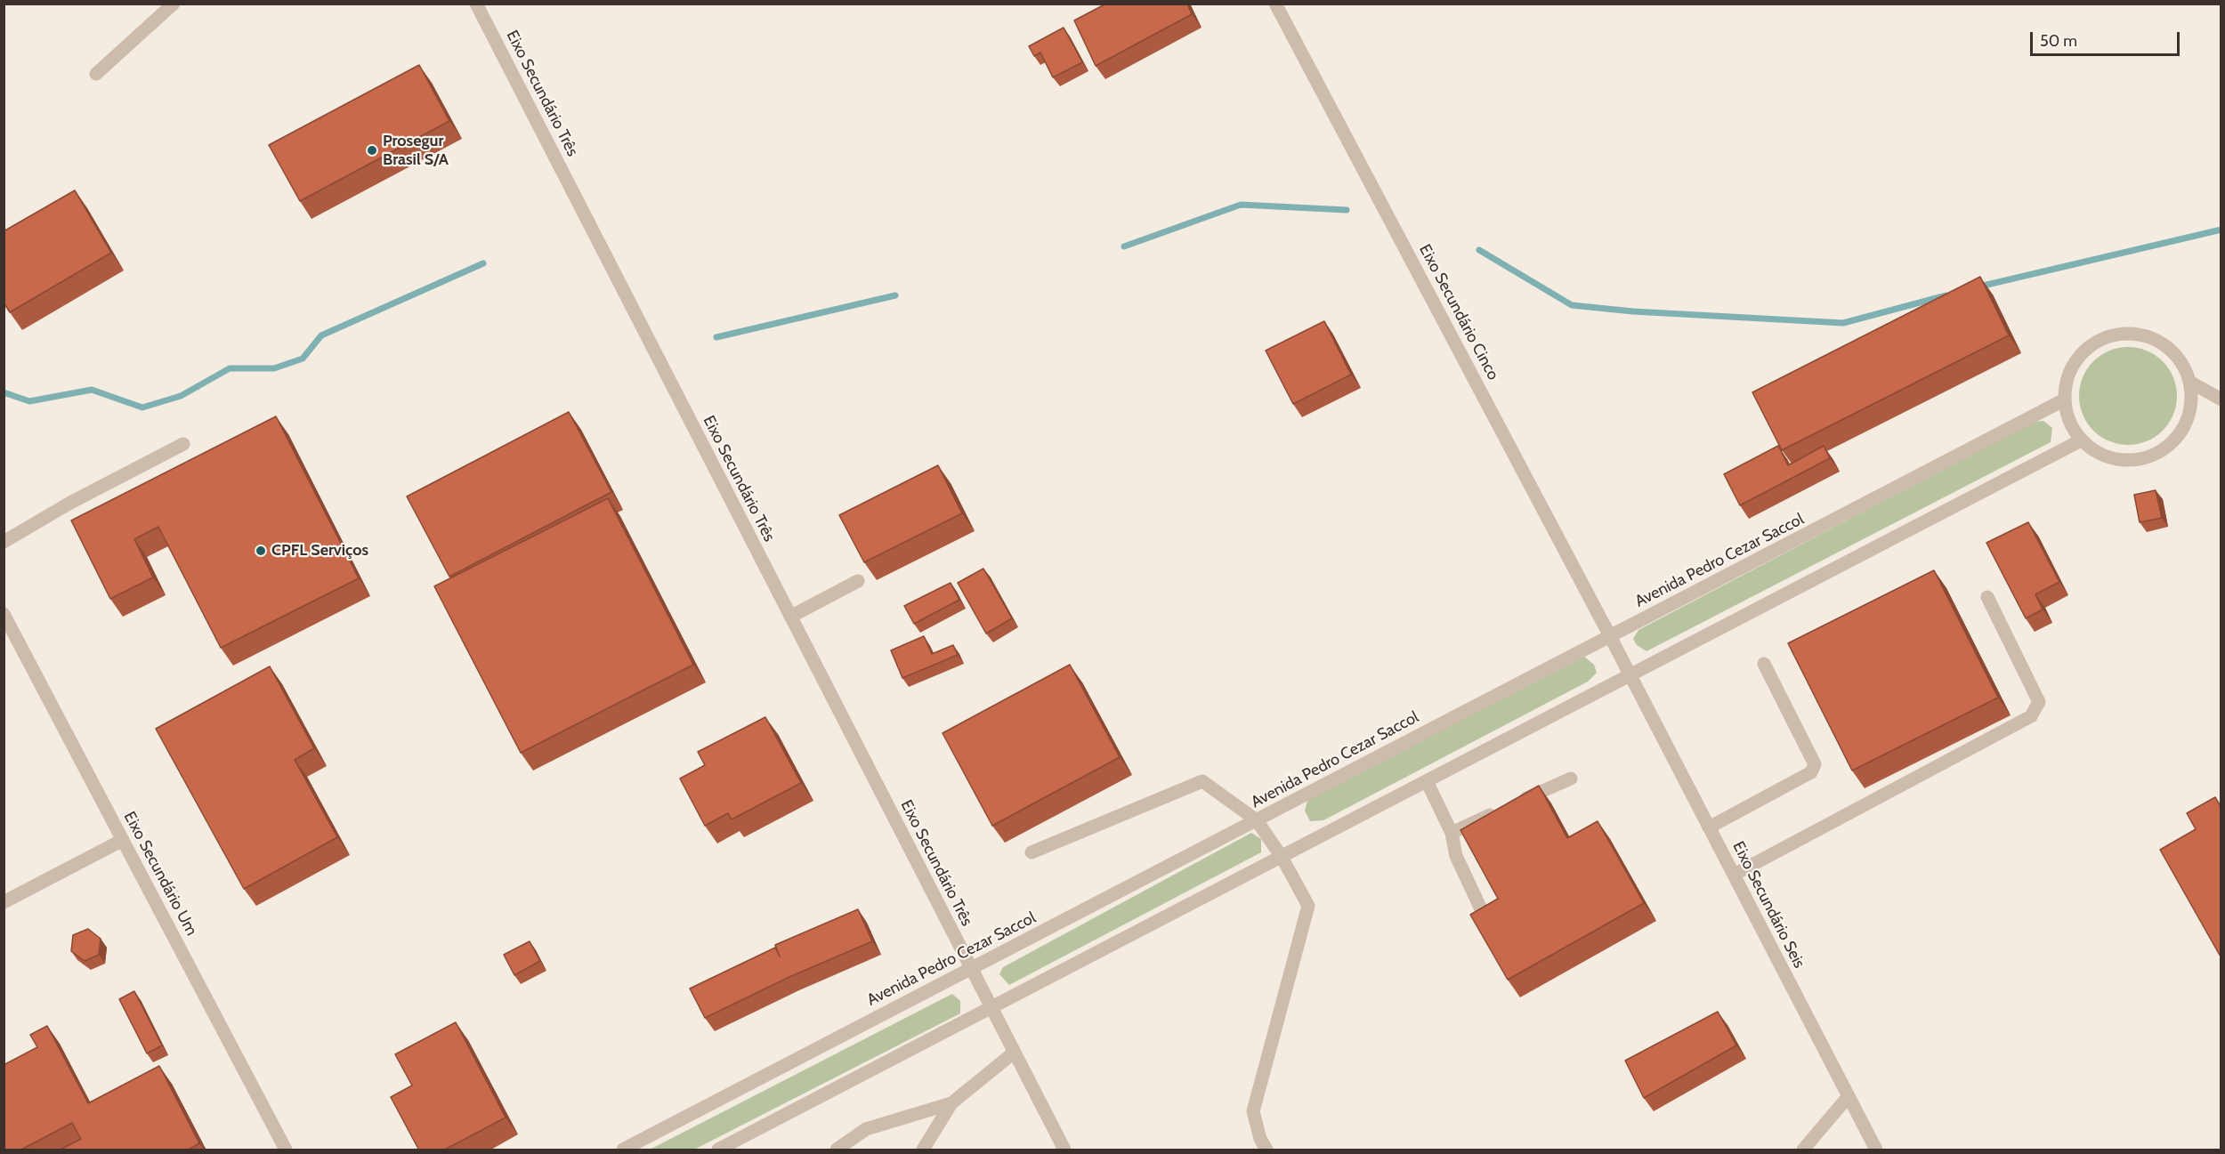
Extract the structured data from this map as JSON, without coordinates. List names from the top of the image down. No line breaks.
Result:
{"streets":{"street":["Eixo Secundário Três","Eixo Secundário Cinco","Avenida Pedro Cezar Saccol","Eixo Secundário Um","Eixo Secundário Seis"]},"crossings":[["Eixo Secundário Três","Avenida Pedro Cezar Saccol"],["Eixo Secundário Cinco","Avenida Pedro Cezar Saccol"],["Eixo Secundário Cinco","Eixo Secundário Seis"]],"places":["Prosegur Brasil S/A","CPFL Serviços"],"scale_bar":"50 m"}
